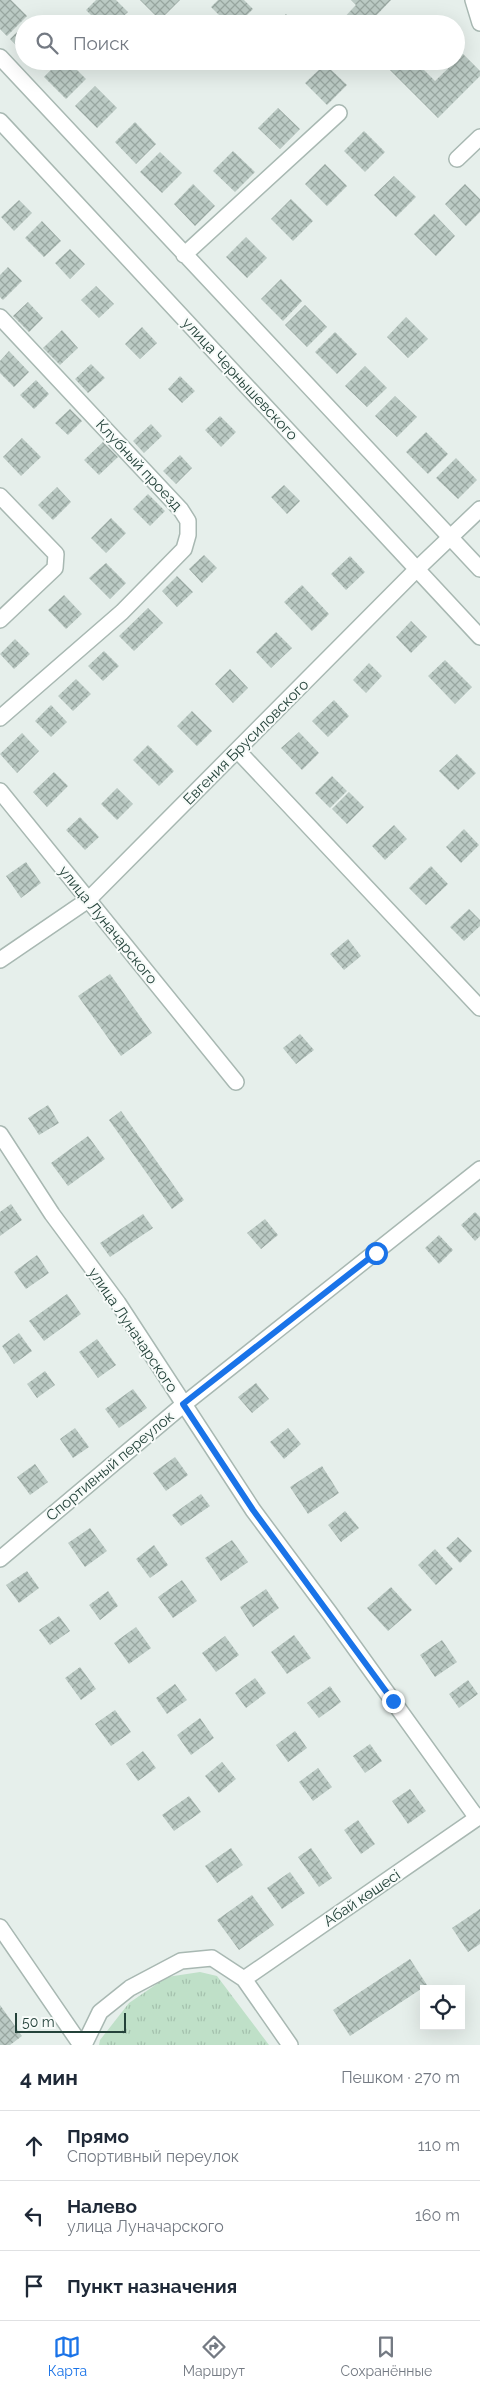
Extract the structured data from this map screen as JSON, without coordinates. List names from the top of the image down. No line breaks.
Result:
{"streets":{"street":["улица Чернышевского","Клубный проезд","Евгения Брусиловского","улица Луначарского","Спортивный переулок","Абай көшесі"]},"crossings":[["улица Чернышевского","Евгения Брусиловского"],["Евгения Брусиловского","улица Луначарского"],["улица Луначарского","Спортивный переулок"],["улица Луначарского","Абай көшесі"]],"scale_bar":"50 m","page":{"search":"Поиск","scale":"50 m","heading":["4 мин","Пешком · 270 m"],"list":[["Прямо","Спортивный переулок","110 m"],["Налево","улица Луначарского","160 m"],"Пункт назначения"],"nav":["Карта","Маршрут","Сохранённые"]}}
